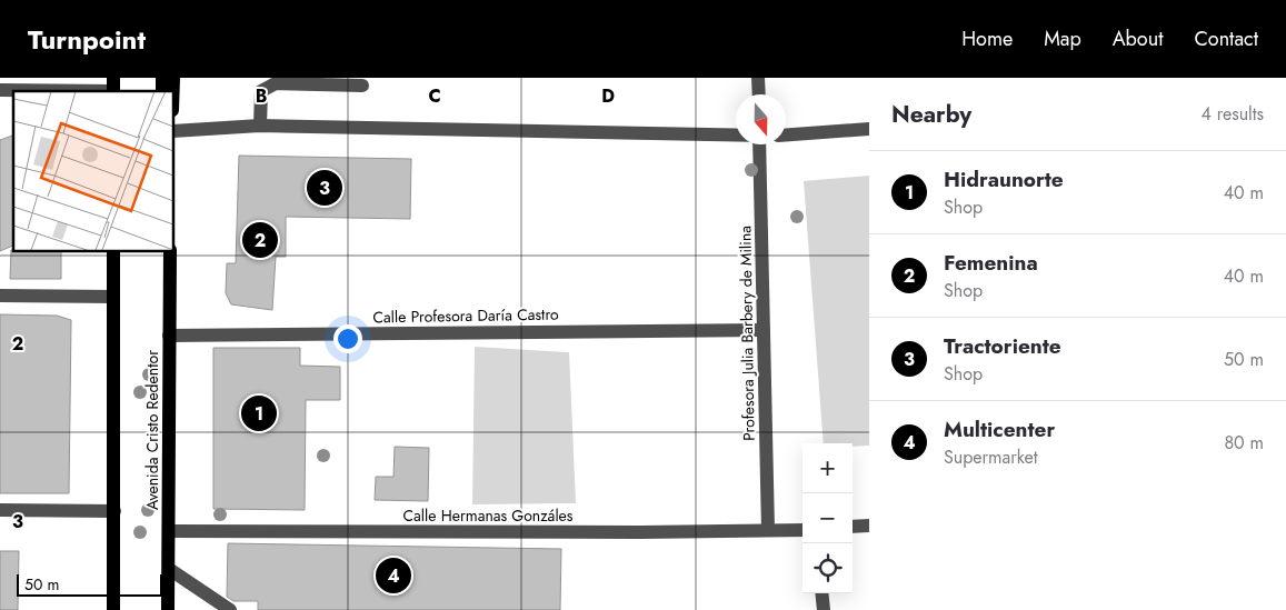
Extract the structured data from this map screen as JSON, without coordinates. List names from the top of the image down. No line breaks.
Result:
{"streets":{"main road":["Avenida Cristo Redentor"],"street":["Calle Profesora Daría Castro","Profesora Julia Barbery de Milina","Calle Hermanas Gonzáles"]},"crossings":[["Calle Profesora Daría Castro","Profesora Julia Barbery de Milina"],["Calle Profesora Daría Castro","Avenida Cristo Redentor"],["Profesora Julia Barbery de Milina","Calle Hermanas Gonzáles"],["Avenida Cristo Redentor","Calle Hermanas Gonzáles"]],"scale_bar":"50 m","north":"bottom","page":{"header":"Turnpoint","nav":["Home","Map","About","Contact"],"heading":["Nearby","4 results"],"list":[{"mark":"1","name":"Hidraunorte","note":"Shop","value":"40 m"},{"mark":"2","name":"Femenina","note":"Shop","value":"40 m"},{"mark":"3","name":"Tractoriente","note":"Shop","value":"50 m"},{"mark":"4","name":"Multicenter","note":"Supermarket","value":"80 m"}],"pins":["3","2","1","4"],"map_buttons":["+","−"],"scale":"50 m"},"grid":{"columns":["B","C","D"],"rows":["2","3"]}}
